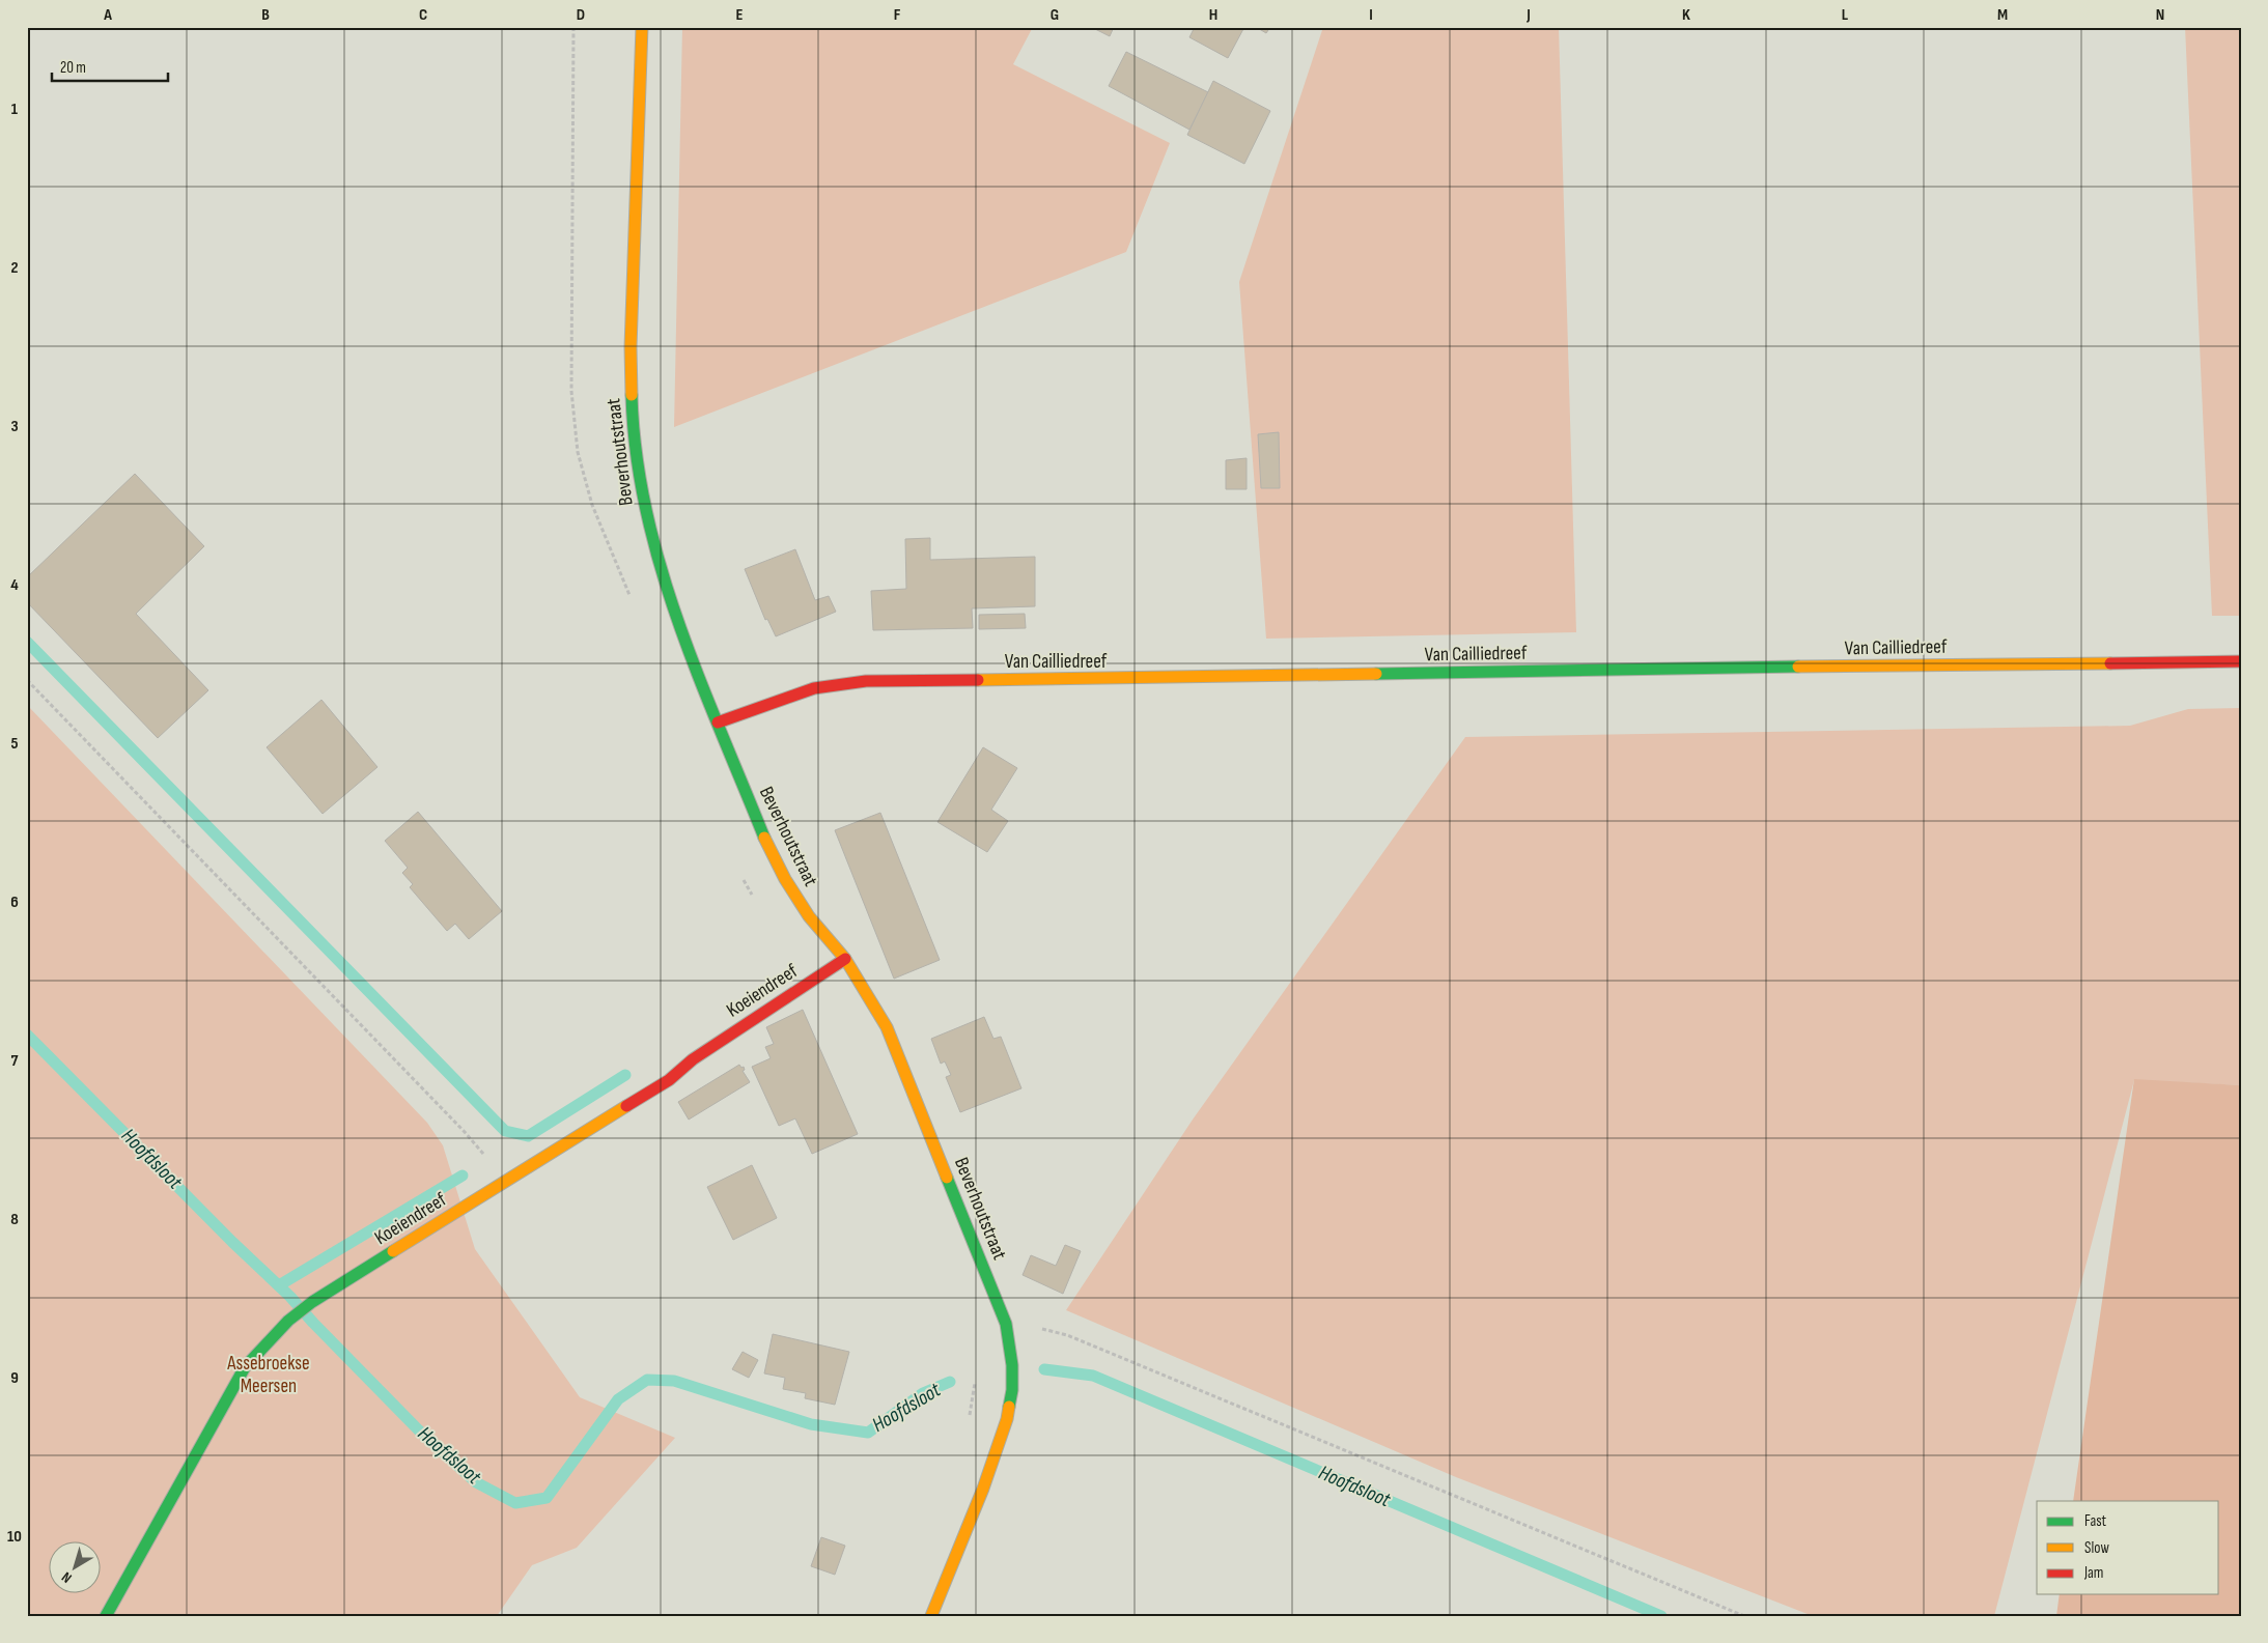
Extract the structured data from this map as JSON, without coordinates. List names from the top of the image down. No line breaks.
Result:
{"streets":{"street":["Beverhoutstraat","Van Cailliedreef","Koeiendreef"]},"crossings":[["Beverhoutstraat","Van Cailliedreef"],["Beverhoutstraat","Koeiendreef"]],"water":["Hoofdsloot"],"parks":["Assebroekse Meersen"],"legend":["Fast","Slow","Jam"],"scale_bar":"20 m","north":"bottom left","grid":{"columns":["A","B","C","D","E","F","G","H","I","J","K","L","M","N"],"rows":["1","2","3","4","5","6","7","8","9","10"]}}
